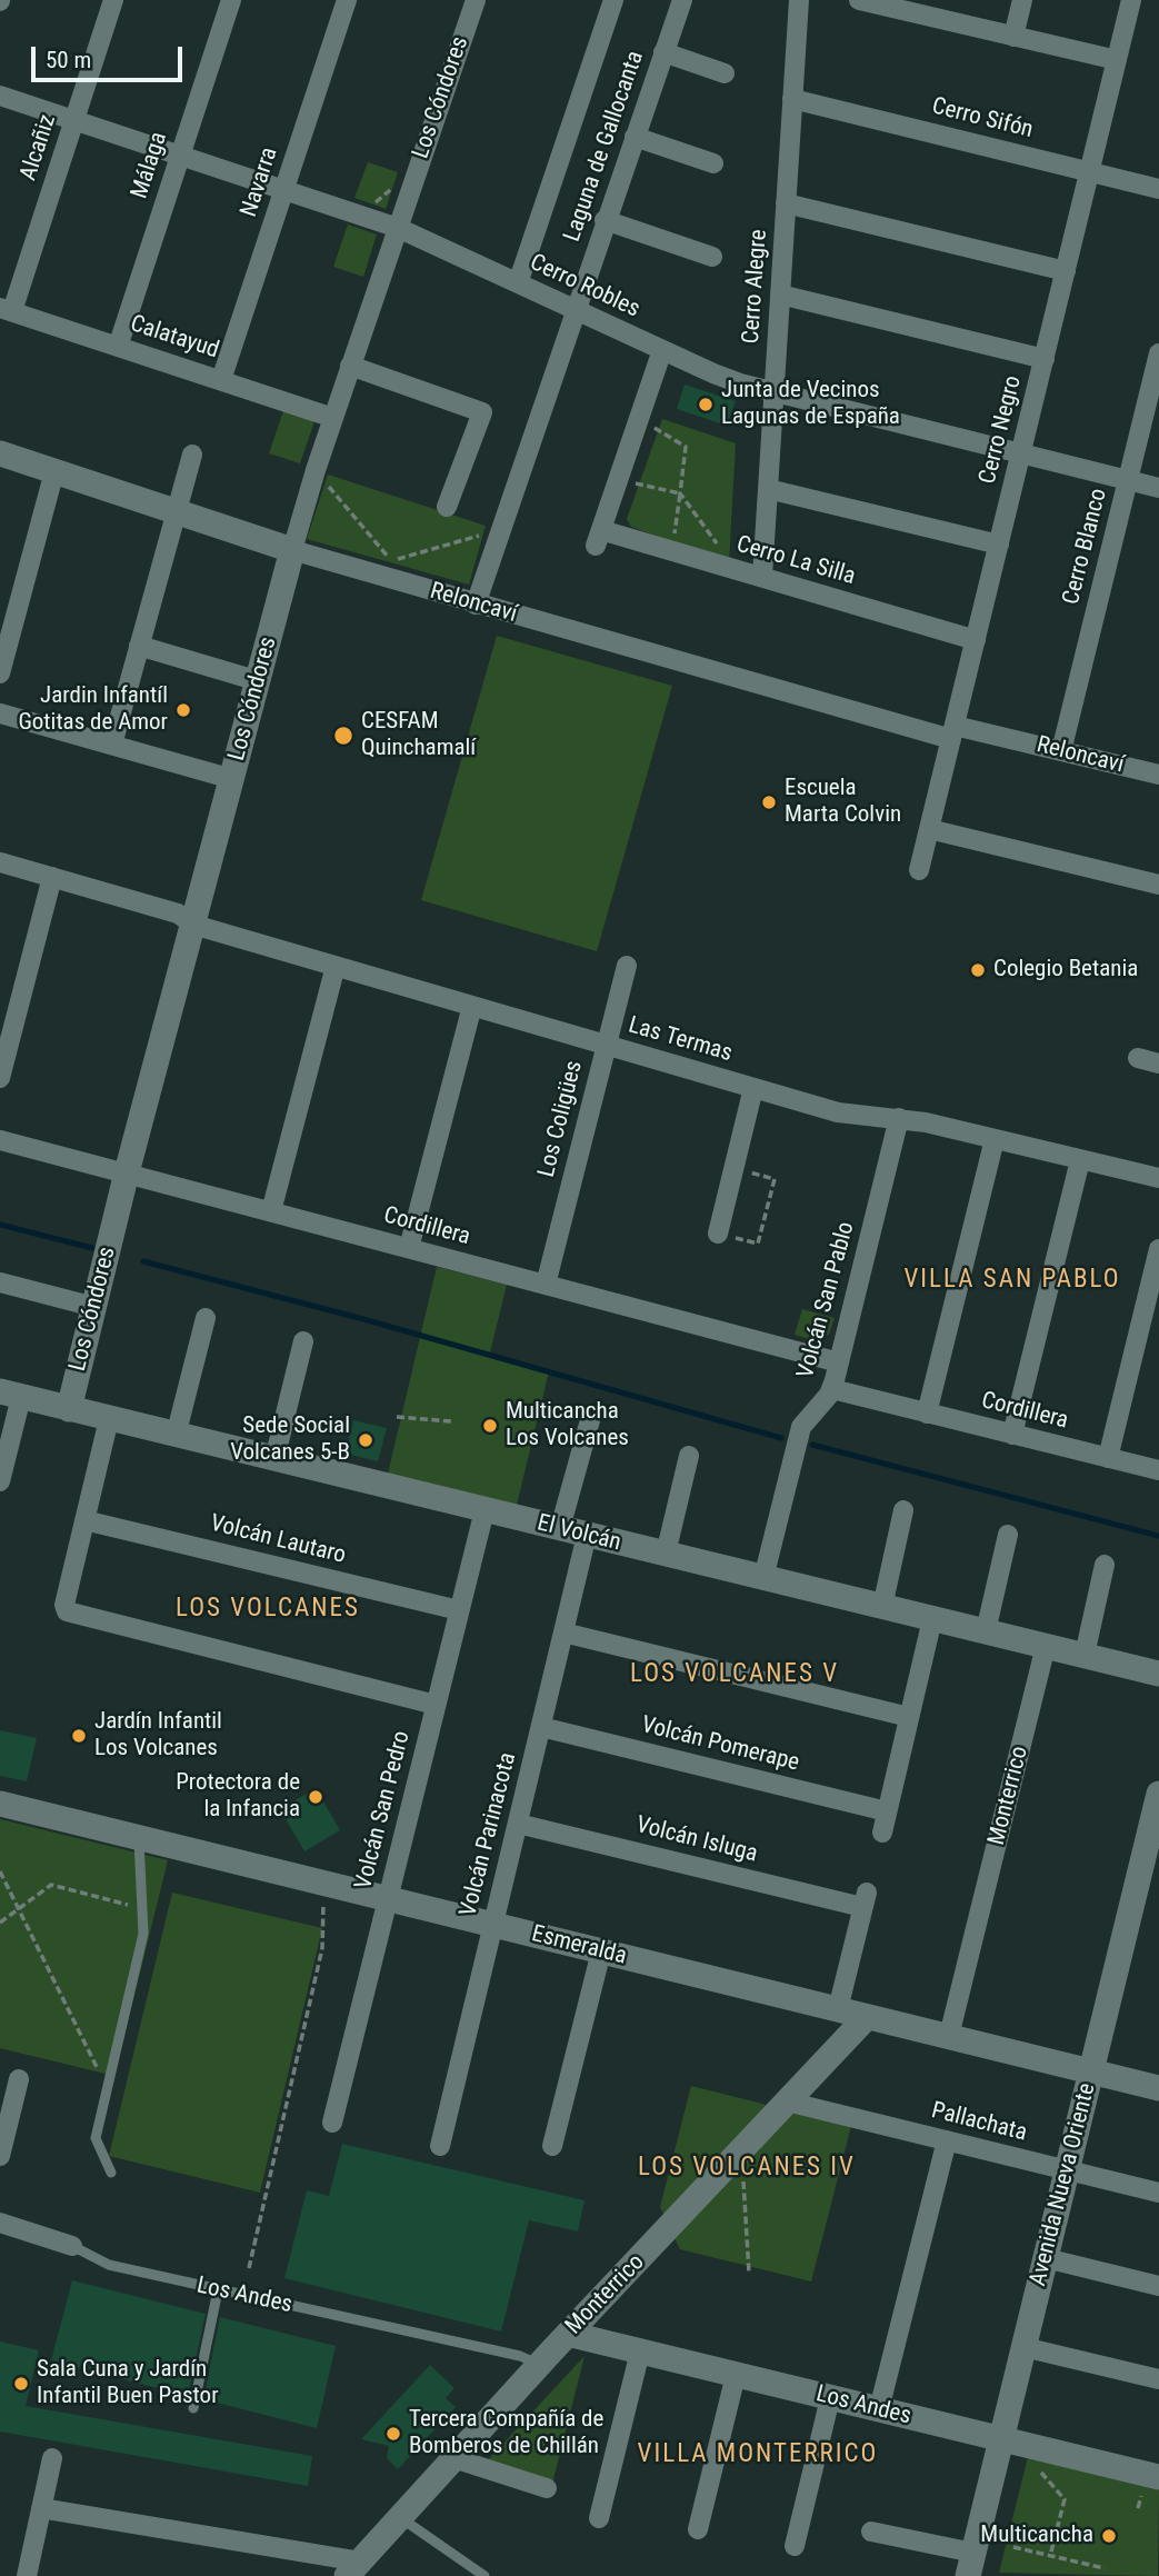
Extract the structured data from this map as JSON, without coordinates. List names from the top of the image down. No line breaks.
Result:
{"streets":{"street":["Los Cóndores","Cerro Sifón","Laguna de Gallocanta","Alcañiz","Málaga","Navarra","Cerro Robles","Cerro Alegre","Calatayud","Cerro Negro","Cerro Blanco","Cerro La Silla","Reloncaví","Las Termas","Los Coligües","Cordillera","Volcán San Pablo","El Volcán","Volcán Lautaro","Volcán Pomerape","Monterrico","Volcán San Pedro","Volcán Parinacota","Volcán Isluga","Esmeralda","Pallachata","Avenida Nueva Oriente","Los Andes"]},"crossings":[["Los Cóndores","Cerro Robles"],["Los Cóndores","Calatayud"],["Los Cóndores","Reloncaví"],["Los Cóndores","Las Termas"],["Los Cóndores","Cordillera"],["Los Cóndores","El Volcán"],["Cerro Sifón","Cerro Alegre"],["Cerro Sifón","Cerro Negro"],["Laguna de Gallocanta","Cerro Robles"],["Laguna de Gallocanta","Reloncaví"],["Alcañiz","Cerro Robles"],["Alcañiz","Calatayud"],["Málaga","Cerro Robles"],["Málaga","Calatayud"],["Navarra","Cerro Robles"],["Navarra","Calatayud"],["Cerro Robles","Cerro Alegre"],["Cerro Robles","Cerro Negro"],["Cerro Robles","Cerro Blanco"],["Cerro Alegre","Cerro La Silla"],["Cerro Negro","Cerro La Silla"],["Cerro Negro","Reloncaví"],["Cerro Blanco","Reloncaví"],["Las Termas","Los Coligües"],["Las Termas","Volcán San Pablo"],["Los Coligües","Cordillera"],["Cordillera","Volcán San Pablo"],["Volcán San Pablo","El Volcán"],["El Volcán","Monterrico"],["El Volcán","Volcán San Pedro"],["El Volcán","Volcán Parinacota"],["Volcán Lautaro","Volcán San Pedro"],["Volcán Pomerape","Volcán Parinacota"],["Monterrico","Esmeralda"],["Monterrico","Pallachata"],["Monterrico","Los Andes"],["Volcán San Pedro","Esmeralda"],["Volcán Parinacota","Volcán Isluga"],["Volcán Parinacota","Esmeralda"],["Volcán Isluga","Esmeralda"],["Esmeralda","Avenida Nueva Oriente"],["Pallachata","Avenida Nueva Oriente"],["Avenida Nueva Oriente","Los Andes"]],"districts":["VILLA SAN PABLO","LOS VOLCANES","LOS VOLCANES V","LOS VOLCANES IV","VILLA MONTERRICO"],"places":["Junta de Vecinos Lagunas de España","Jardin Infantíl Gotitas de Amor","CESFAM Quinchamalí","Escuela Marta Colvin","Colegio Betania","Multicancha Los Volcanes","Sede Social Volcanes 5-B","Jardín Infantil Los Volcanes","Protectora de la Infancia","Sala Cuna y Jardín Infantil Buen Pastor","Tercera Compañía de Bomberos de Chillán","Multicancha"],"scale_bar":"50 m"}
